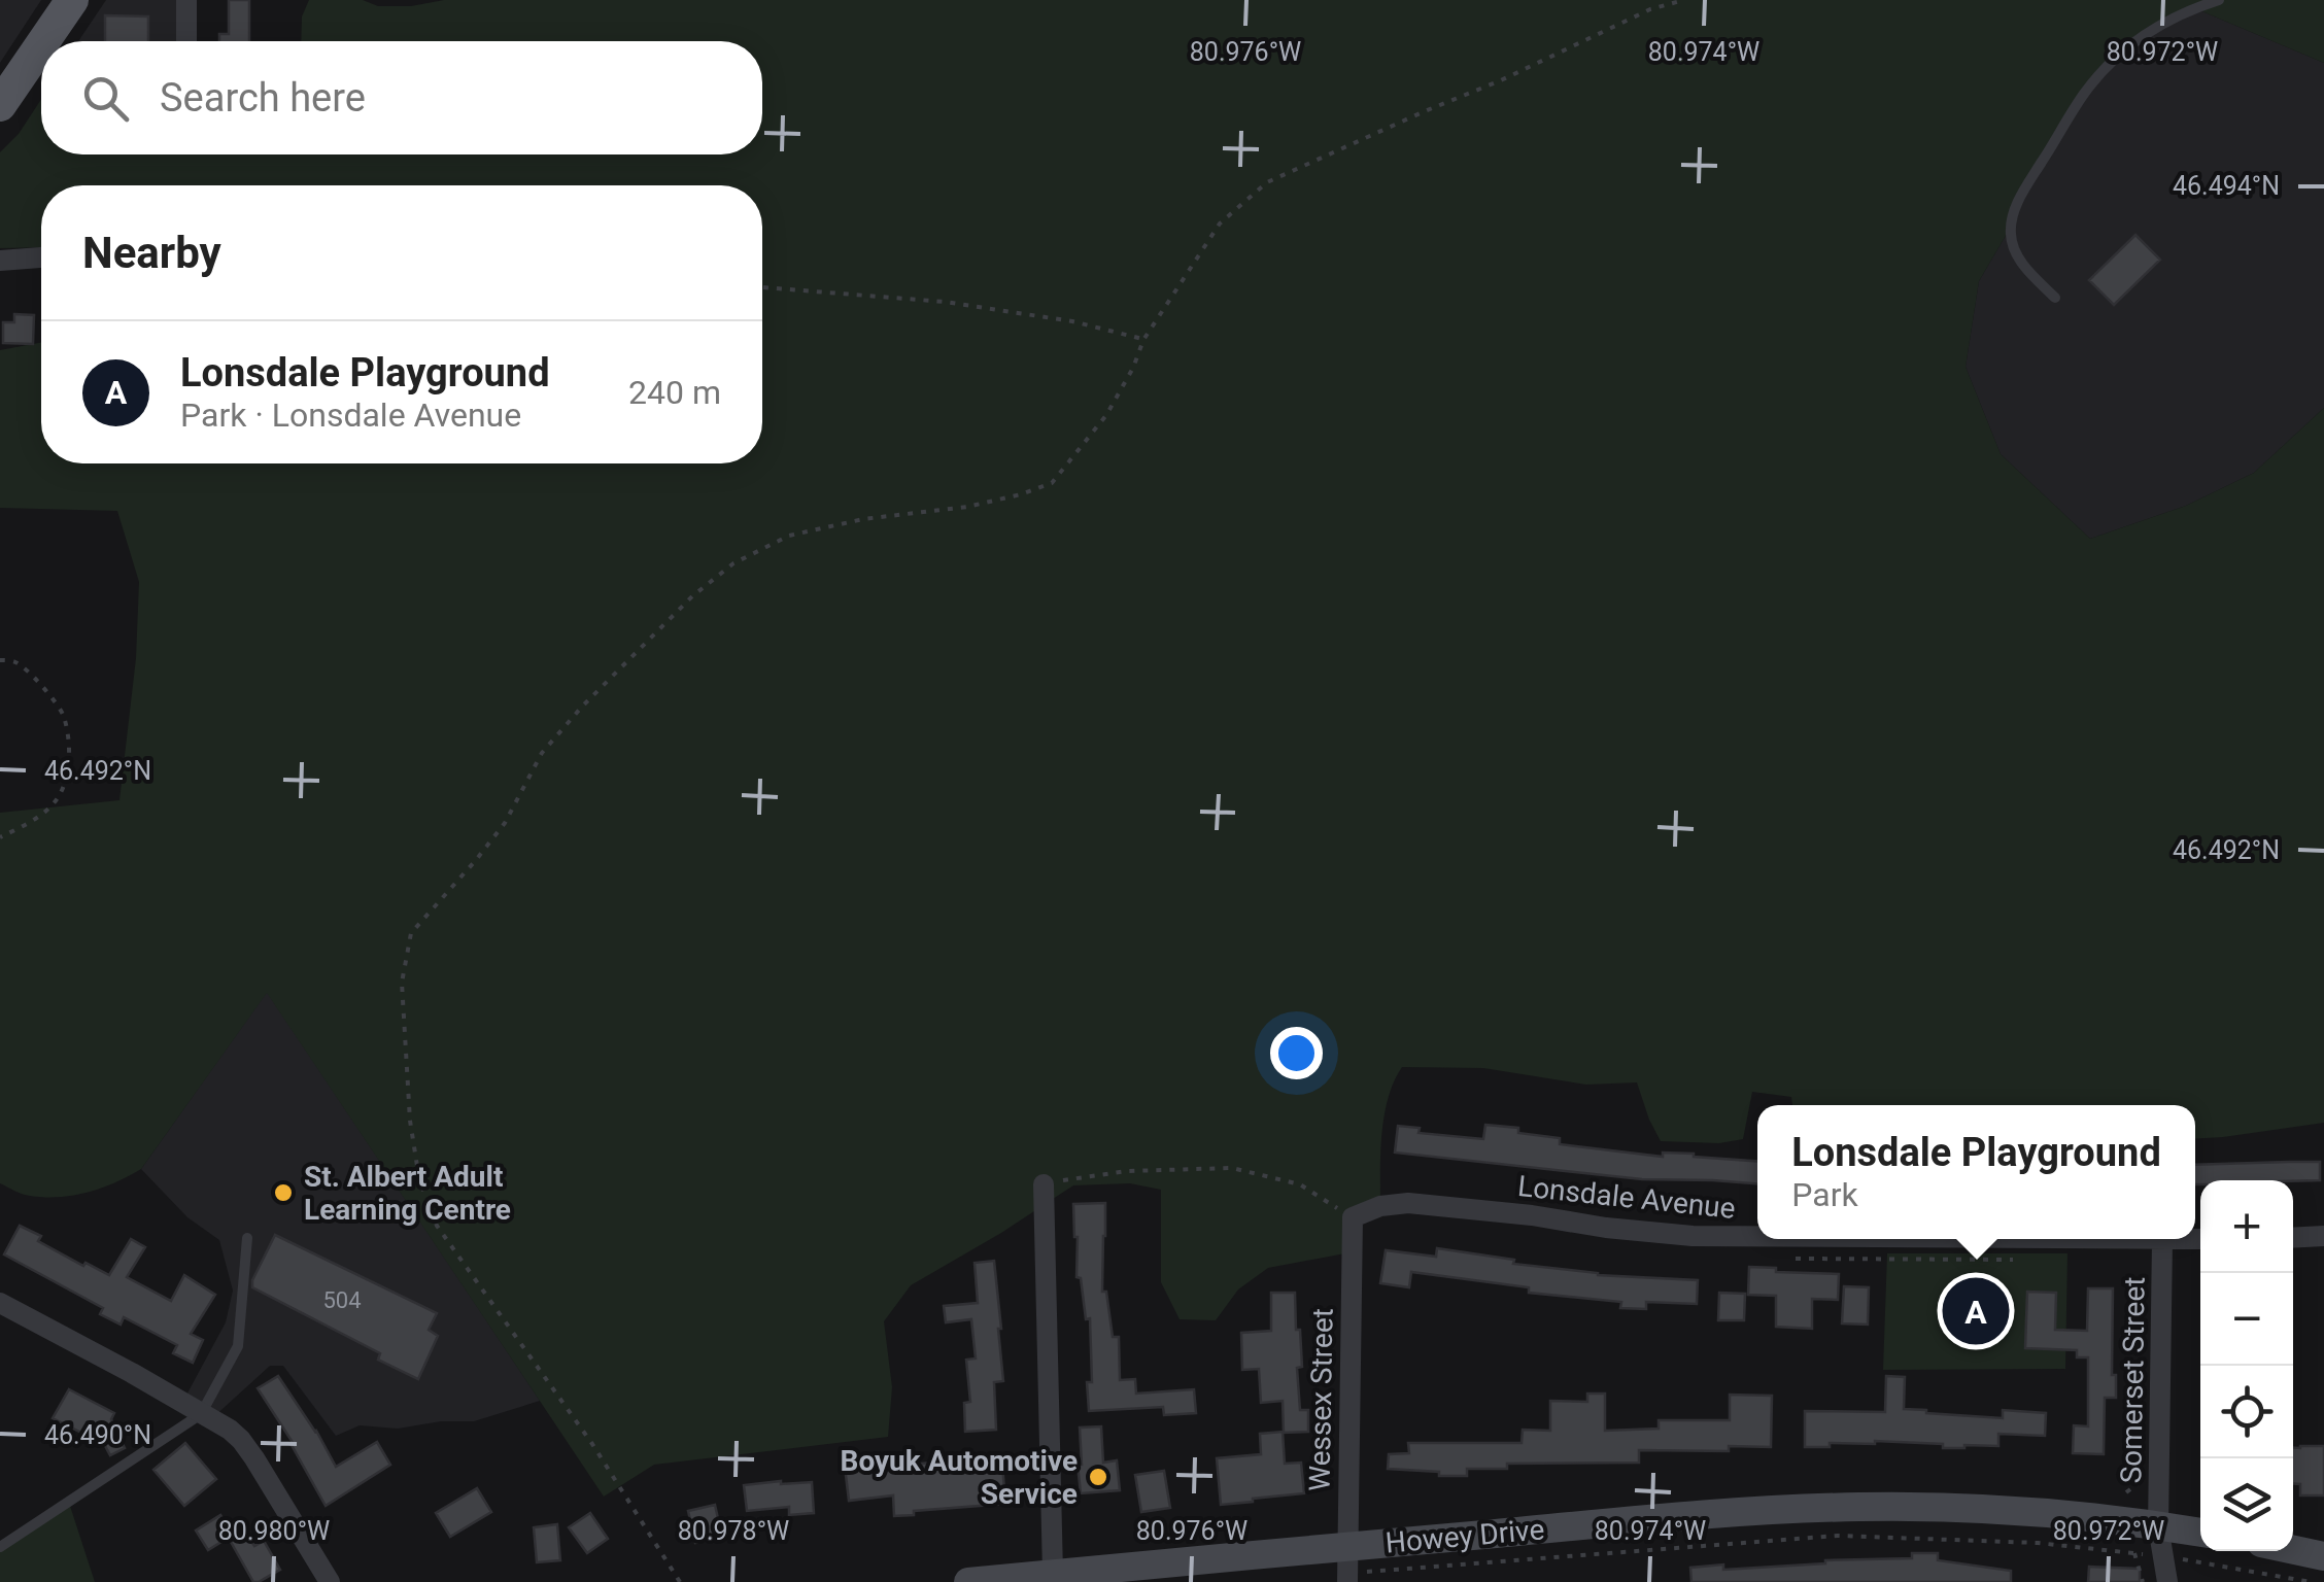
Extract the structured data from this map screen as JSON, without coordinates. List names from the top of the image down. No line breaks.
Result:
{"streets":{"main road":["Howey Drive"],"street":["Lonsdale Avenue","Somerset Street","Wessex Street"]},"crossings":[["Lonsdale Avenue","Somerset Street"],["Lonsdale Avenue","Wessex Street"],["Somerset Street","Howey Drive"],["Wessex Street","Howey Drive"]],"places":["St. Albert Adult Learning Centre","Boyuk Automotive Service"],"house_numbers":["504"],"page":{"search":"Search here","heading":"Nearby","list":[{"mark":"A","name":"Lonsdale Playground","note":"Park · Lonsdale Avenue","value":"240 m"}],"popup":["Lonsdale Playground","Park"],"map_buttons":["+","−"],"pins":"A"},"coordinates":["80.976°W","80.974°W","80.972°W","46.494°N","46.492°N","46.490°N","80.980°W","80.978°W"]}
